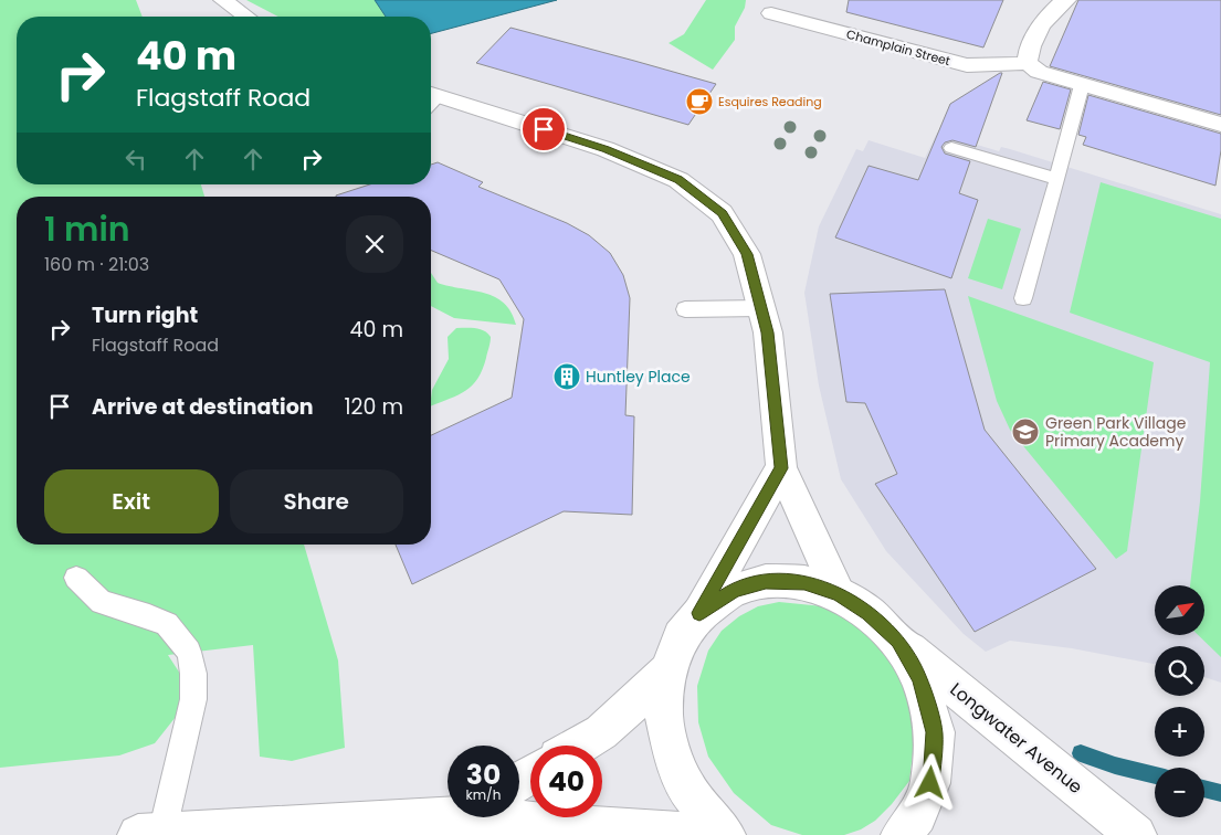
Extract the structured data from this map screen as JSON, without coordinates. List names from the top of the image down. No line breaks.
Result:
{"streets":{"street":["Champlain Street","Longwater Avenue"]},"places":{"cafe":["Esquires Reading"],"building":["Huntley Place"],"school or university":["Green Park Village Primary Academy"]},"north":"top right","page":{"turn":["40 m","Flagstaff Road"],"heading":["1 min","160 m · 21:03"],"list":[{"name":"Turn right","note":"Flagstaff Road","value":"40 m"},{"name":"Arrive at destination","value":"120 m"}],"buttons":["Exit","Share"],"map_buttons":["+","−"],"speed":"30 km/h","limit":"40"}}
